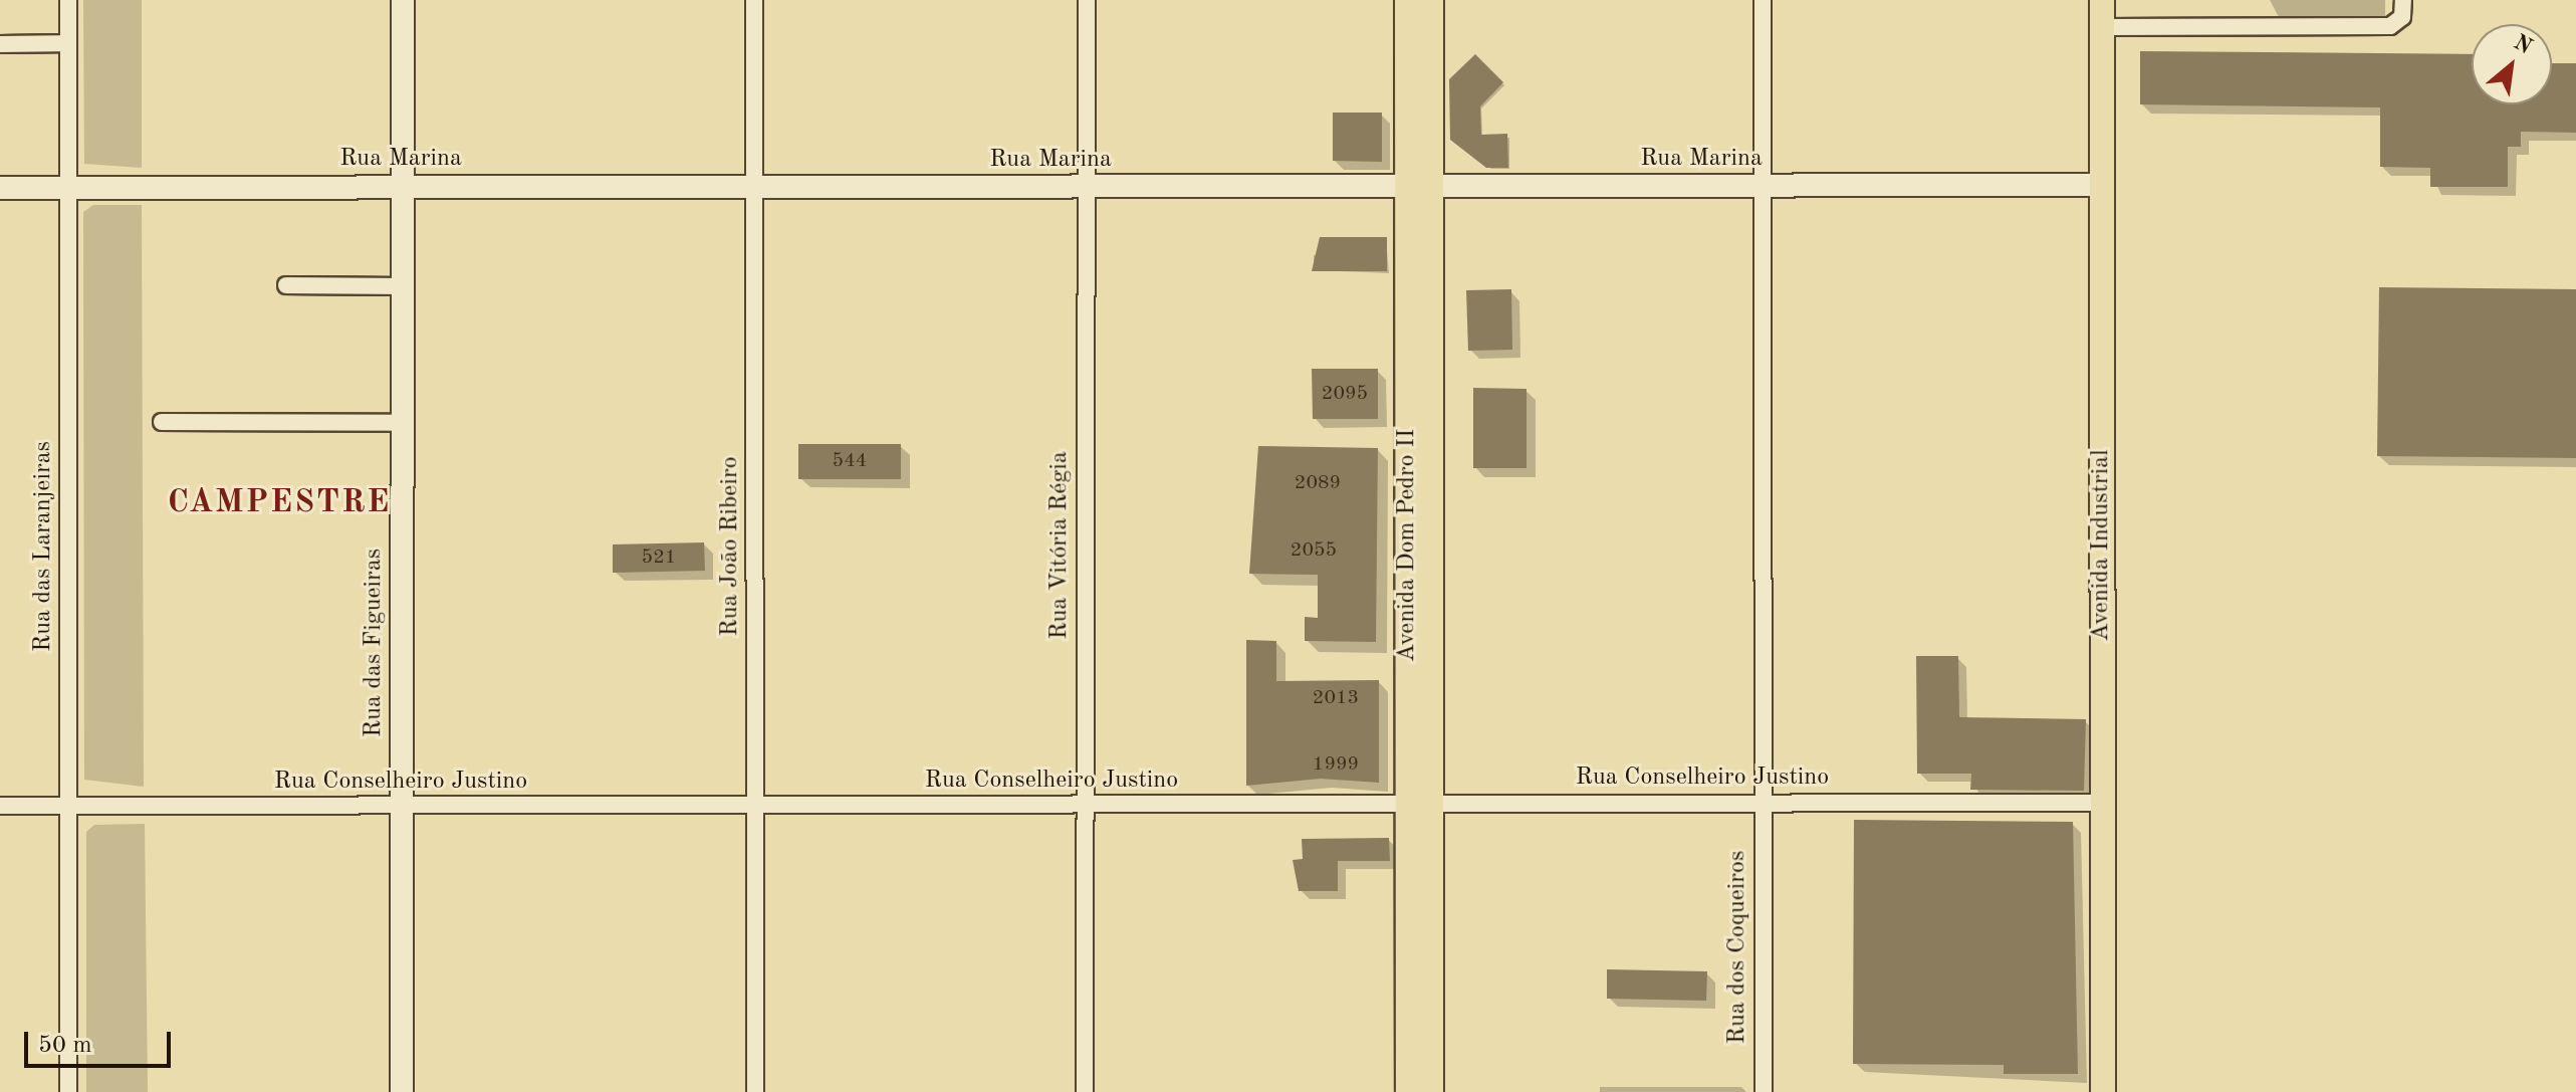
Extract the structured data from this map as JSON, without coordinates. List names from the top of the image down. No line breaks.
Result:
{"streets":{"main road":["Avenida Dom Pedro II","Avenida Industrial"],"street":["Rua Marina","Rua Vitória Régia","Rua das Laranjeiras","Rua João Ribeiro","Rua das Figueiras","Rua Conselheiro Justino","Rua dos Coqueiros"]},"crossings":[["Rua Marina","Rua Vitória Régia"],["Rua Marina","Avenida Dom Pedro II"],["Rua Marina","Avenida Industrial"],["Rua Marina","Rua das Laranjeiras"],["Rua Marina","Rua João Ribeiro"],["Rua Marina","Rua das Figueiras"],["Rua Marina","Rua dos Coqueiros"],["Rua Vitória Régia","Rua Conselheiro Justino"],["Avenida Dom Pedro II","Rua Conselheiro Justino"],["Avenida Industrial","Rua Conselheiro Justino"],["Rua das Laranjeiras","Rua Conselheiro Justino"],["Rua João Ribeiro","Rua Conselheiro Justino"],["Rua das Figueiras","Rua Conselheiro Justino"],["Rua Conselheiro Justino","Rua dos Coqueiros"]],"districts":["CAMPESTRE"],"house_numbers":["2095","544","2089","2055","521","2013","1999"],"scale_bar":"50 m","north":"top right"}
